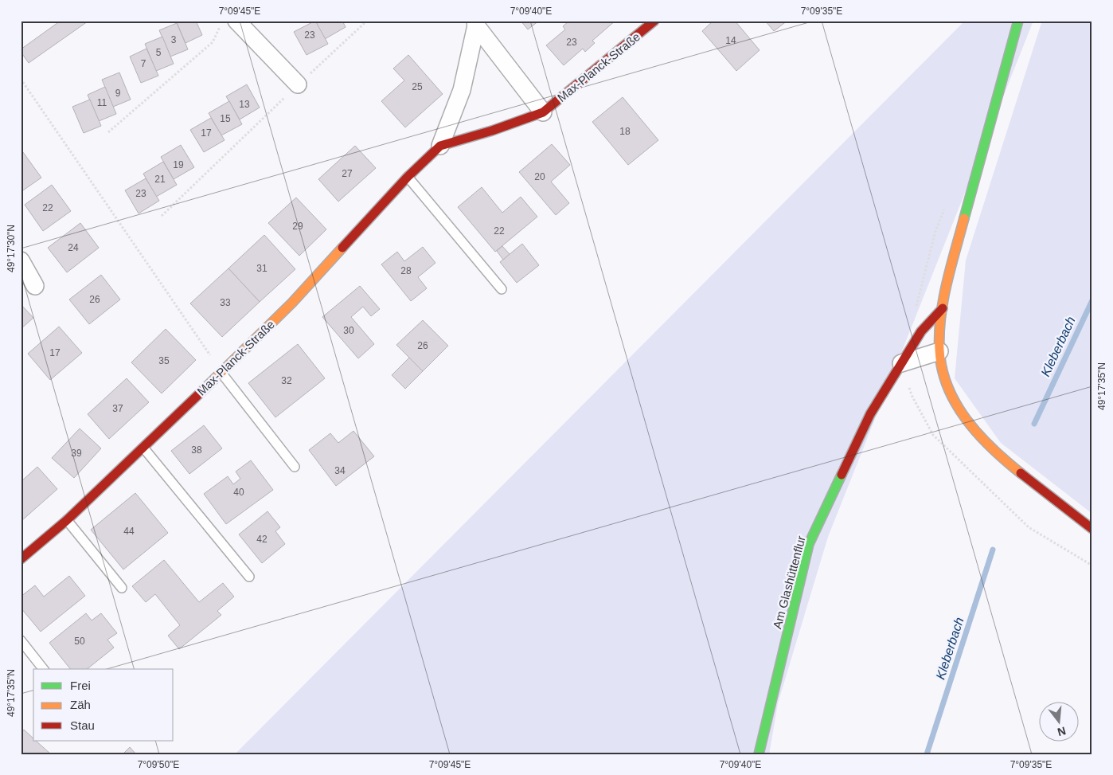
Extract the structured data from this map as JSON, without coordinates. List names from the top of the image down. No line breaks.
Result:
{"streets":{"street":["Max-Planck-Straße","Am Glashüttenflur"]},"water":["Kleberbach"],"house_numbers":["23","3","14","23","5","7","25","9","11","13","15","18","17","19","27","20","21","23","22","29","22","24","31","28","26","33","30","26","17","35","32","37","38","39","34","40","44","42","50"],"legend":["Frei","Zäh","Stau"],"north":"bottom","coordinates":["7°09'45\"E","7°09'40\"E","7°09'35\"E","49°17'30\"N","49°17'35\"N","7°09'50\"E"]}
